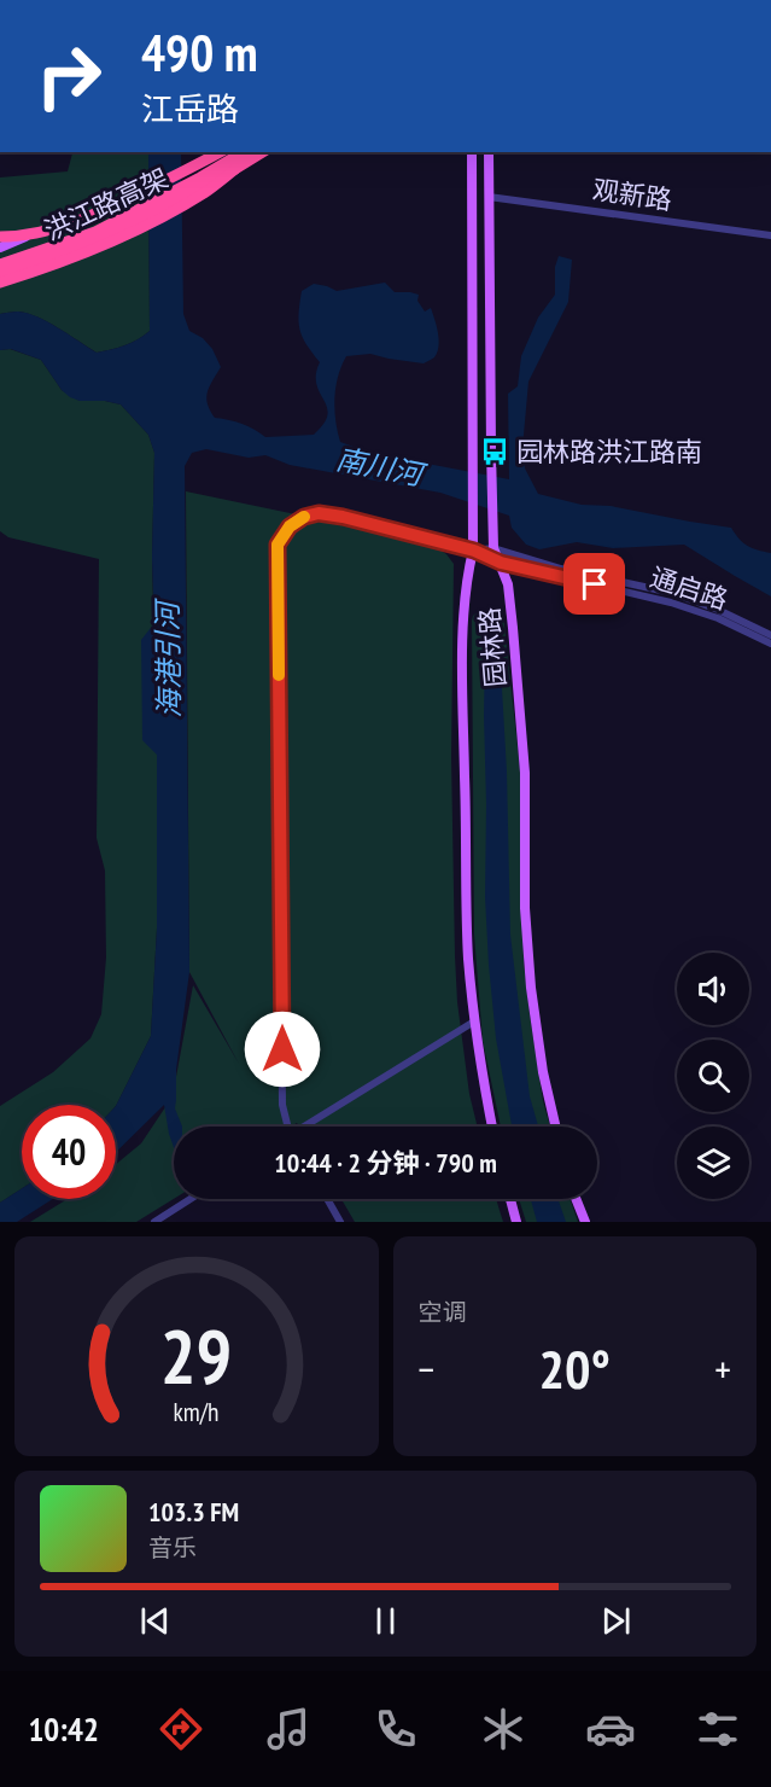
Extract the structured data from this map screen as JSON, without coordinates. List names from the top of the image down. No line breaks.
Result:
{"streets":{"highway":["洪江路高架"],"main road":["园林路"],"street":["观新路","通启路"]},"crossings":[["观新路","园林路"],["通启路","园林路"]],"water":["南川河","海港引河"],"places":{"bus stop":["园林路洪江路南"]},"page":{"turn":["490 m","江岳路"],"limit":"40","trip":"10:44 · 2 分钟 · 790 m","tile":"空调","heat":["−","20°","+"],"song":["103.3 FM","音乐"],"tabs":"10:42","gauge":["29","km/h"]}}
